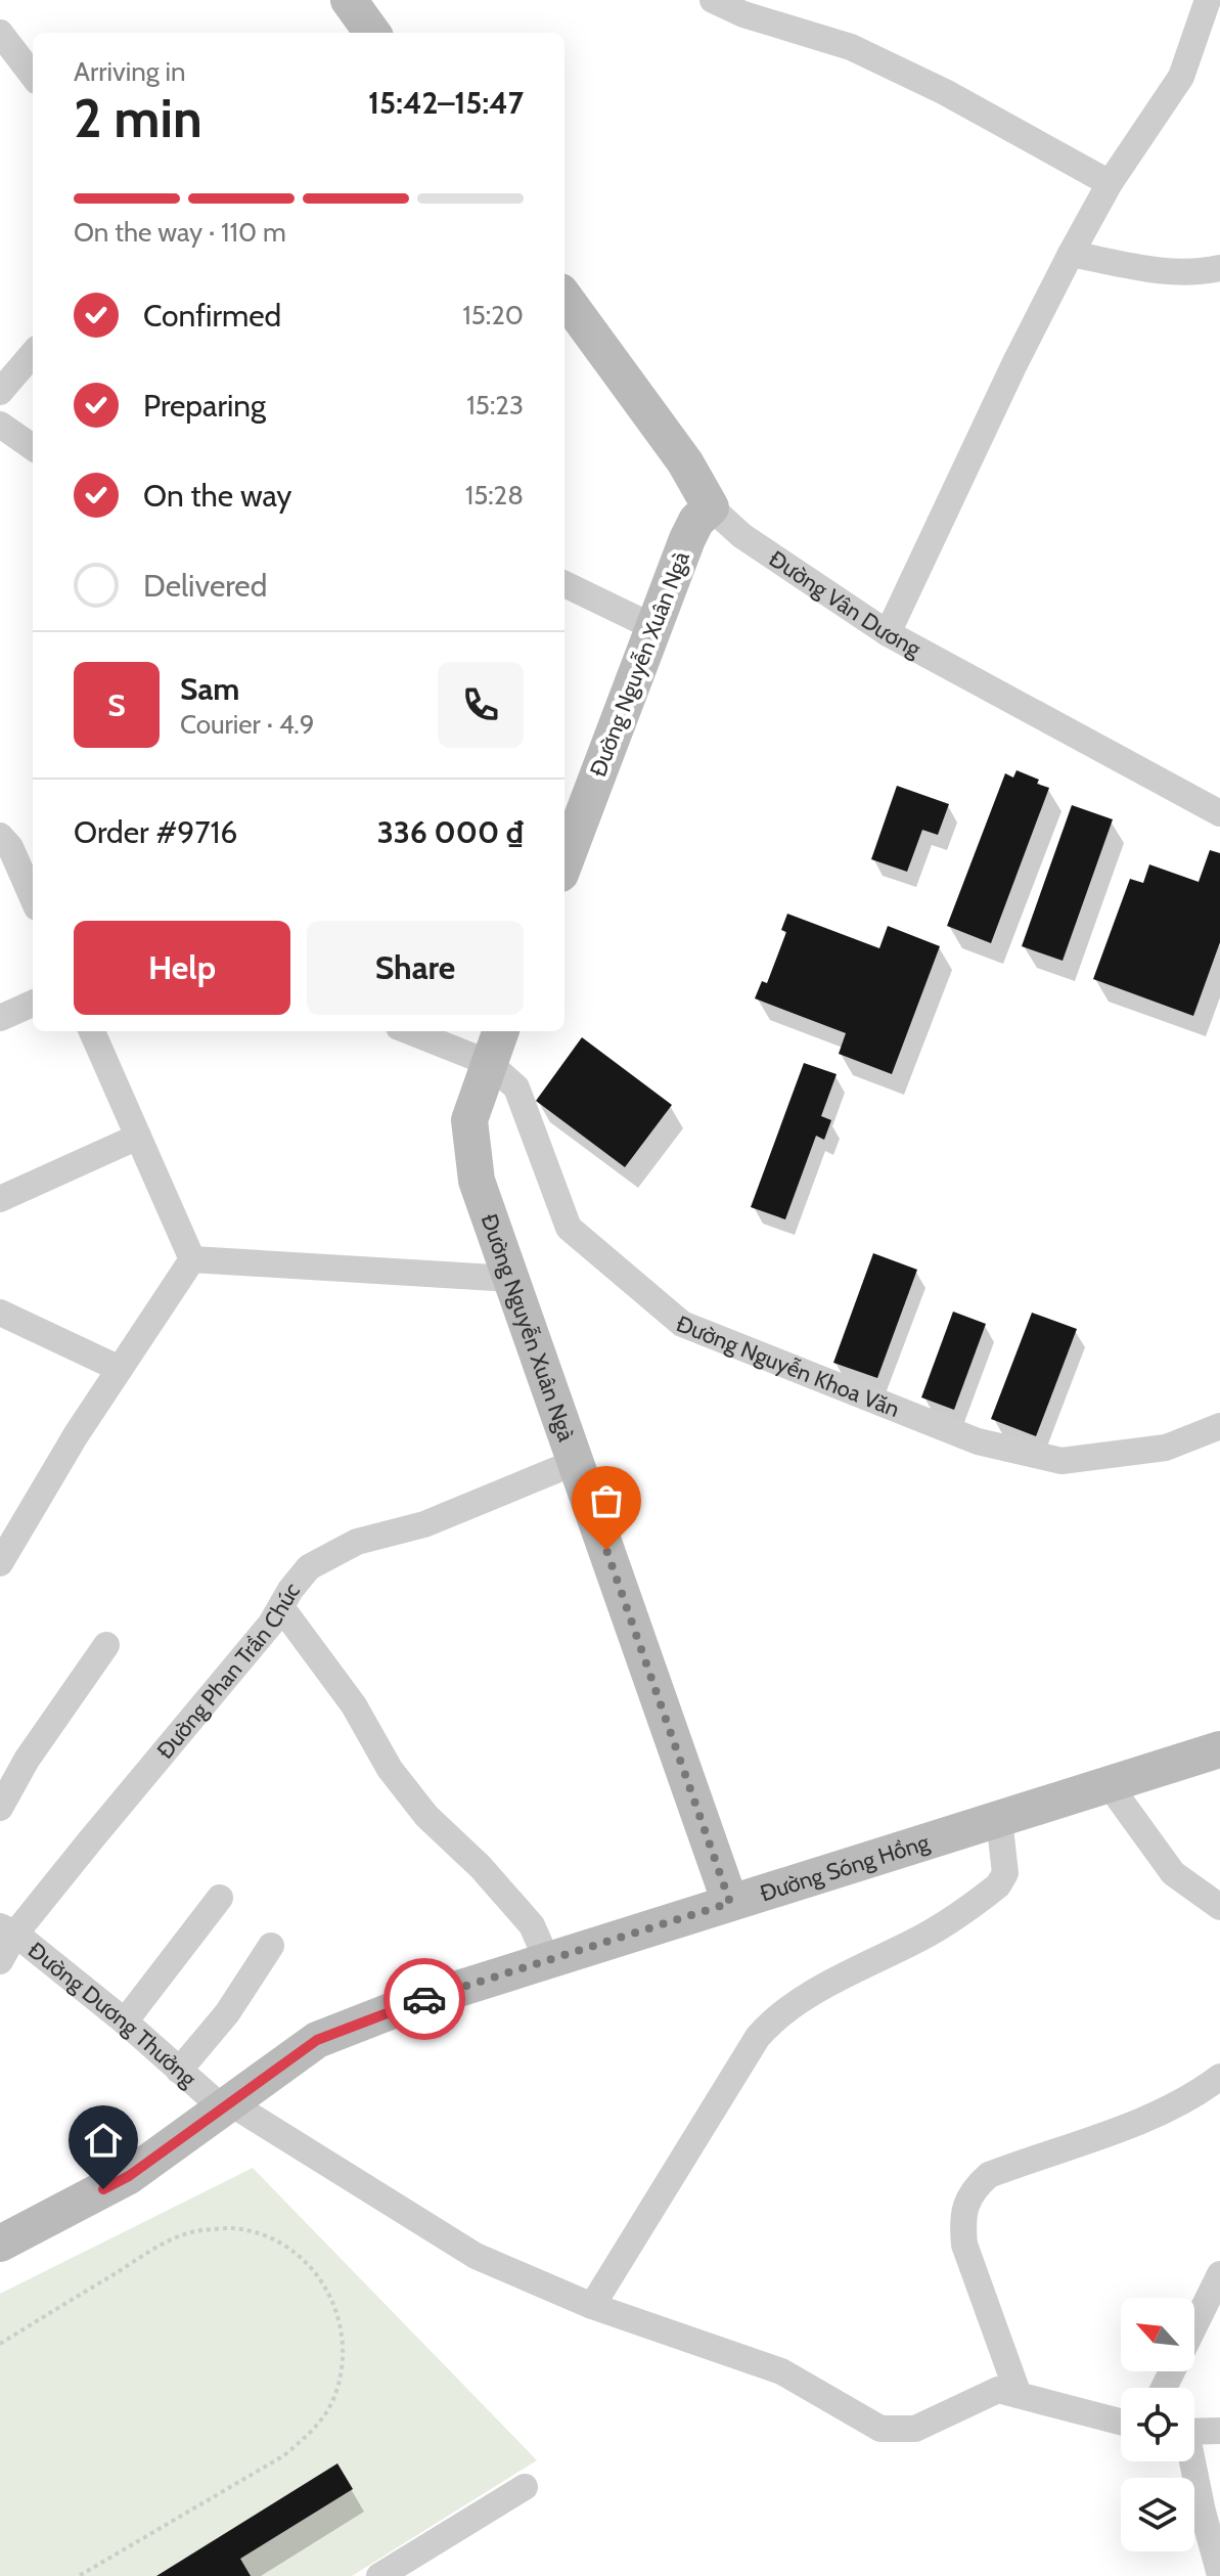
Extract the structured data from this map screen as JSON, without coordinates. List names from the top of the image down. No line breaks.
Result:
{"streets":{"street":["Đường Vân Dương","Đường Nguyễn Xuân Ngà","Đường Nguyễn Khoa Văn","Đường Phan Trần Chúc","Đường Sóng Hồng","Đường Dương Thưởng"]},"crossings":[["Đường Vân Dương","Đường Nguyễn Xuân Ngà"],["Đường Nguyễn Xuân Ngà","Đường Nguyễn Khoa Văn"],["Đường Nguyễn Xuân Ngà","Đường Phan Trần Chúc"],["Đường Nguyễn Xuân Ngà","Đường Sóng Hồng"],["Đường Phan Trần Chúc","Đường Dương Thưởng"],["Đường Sóng Hồng","Đường Dương Thưởng"]],"north":"top left","page":{"heading":["2 min","Arriving in","15:42–15:47"],"panel":["Sam","Courier · 4.9","Order #9716","336 000 ₫"],"bar":"On the way · 110 m","list":[["Confirmed","15:20"],["Preparing","15:23"],["On the way","15:28"],"Delivered"],"round":"S","buttons":["Help","Share"]}}
